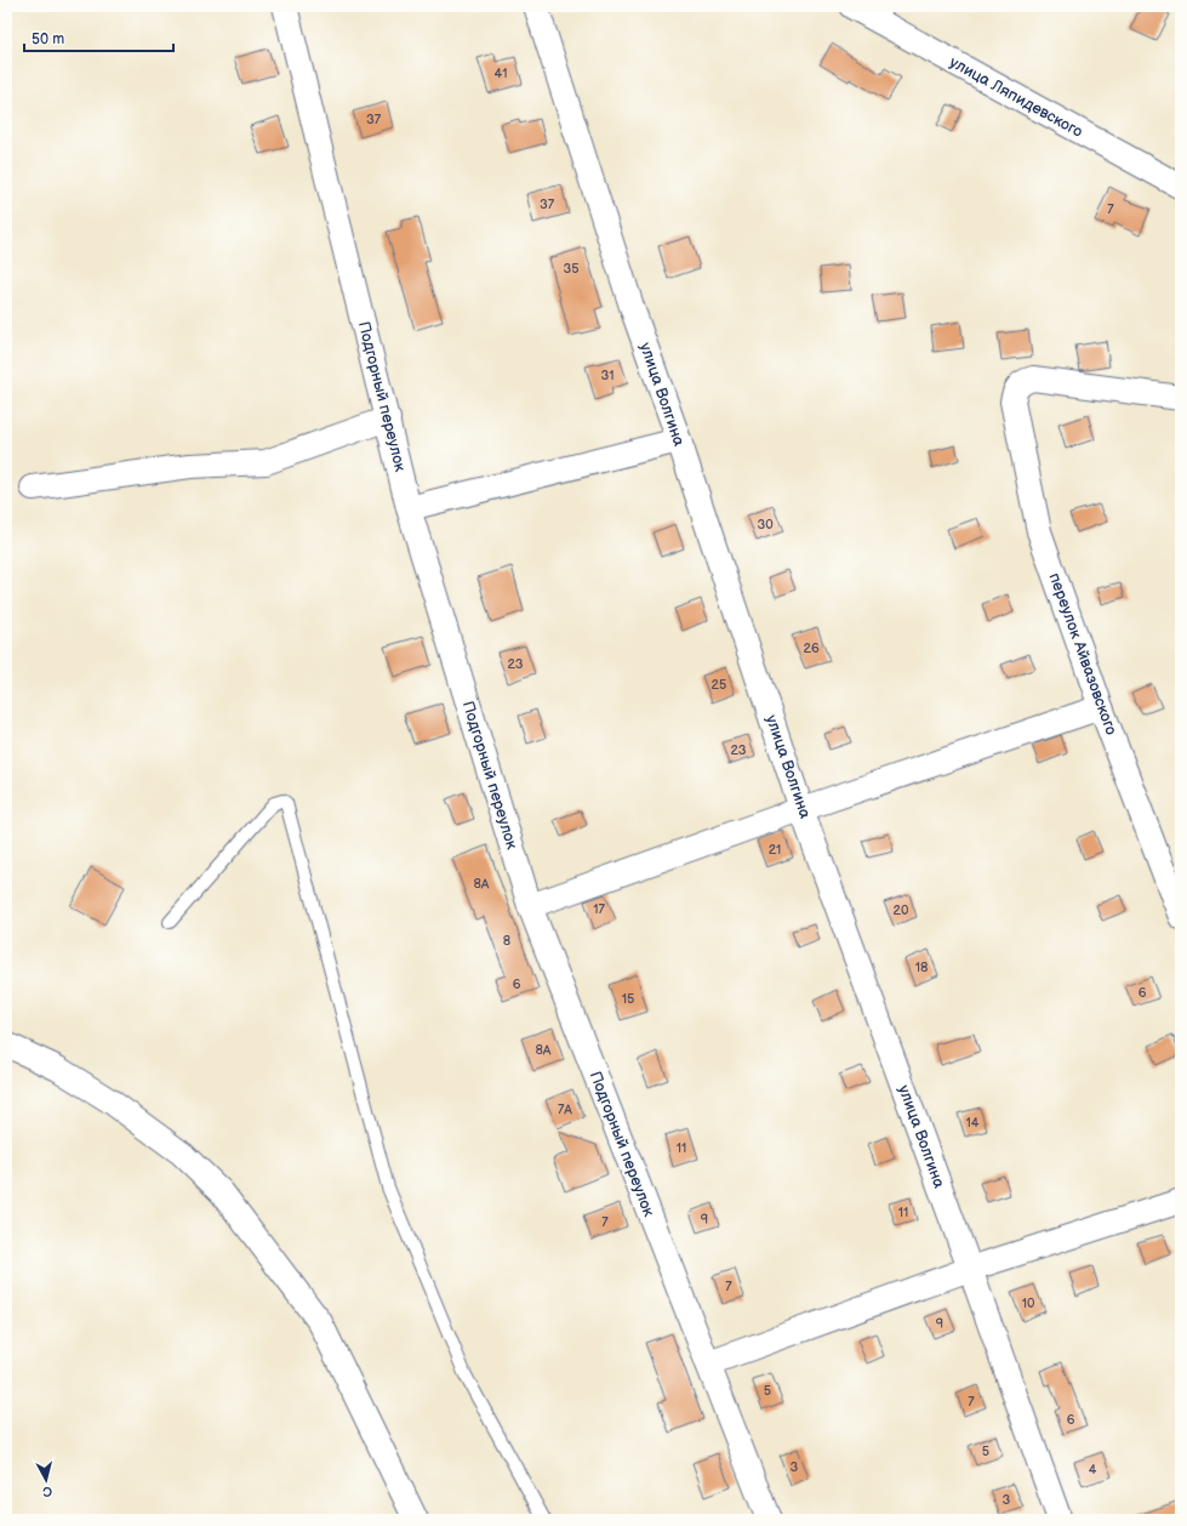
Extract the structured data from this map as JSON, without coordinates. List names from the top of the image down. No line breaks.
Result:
{"streets":{"street":["улица Ляпидевского","улица Волгина","Подгорный переулок","переулок Айвазовского"]},"house_numbers":["41","37","37","7","35","31","30","26","23","25","23","21","8А","17","20","8","18","6","6","15","8А","7А","14","11","11","9","7","7","10","9","5","7","6","5","3","4","3"],"scale_bar":"50 m","north":"bottom"}
